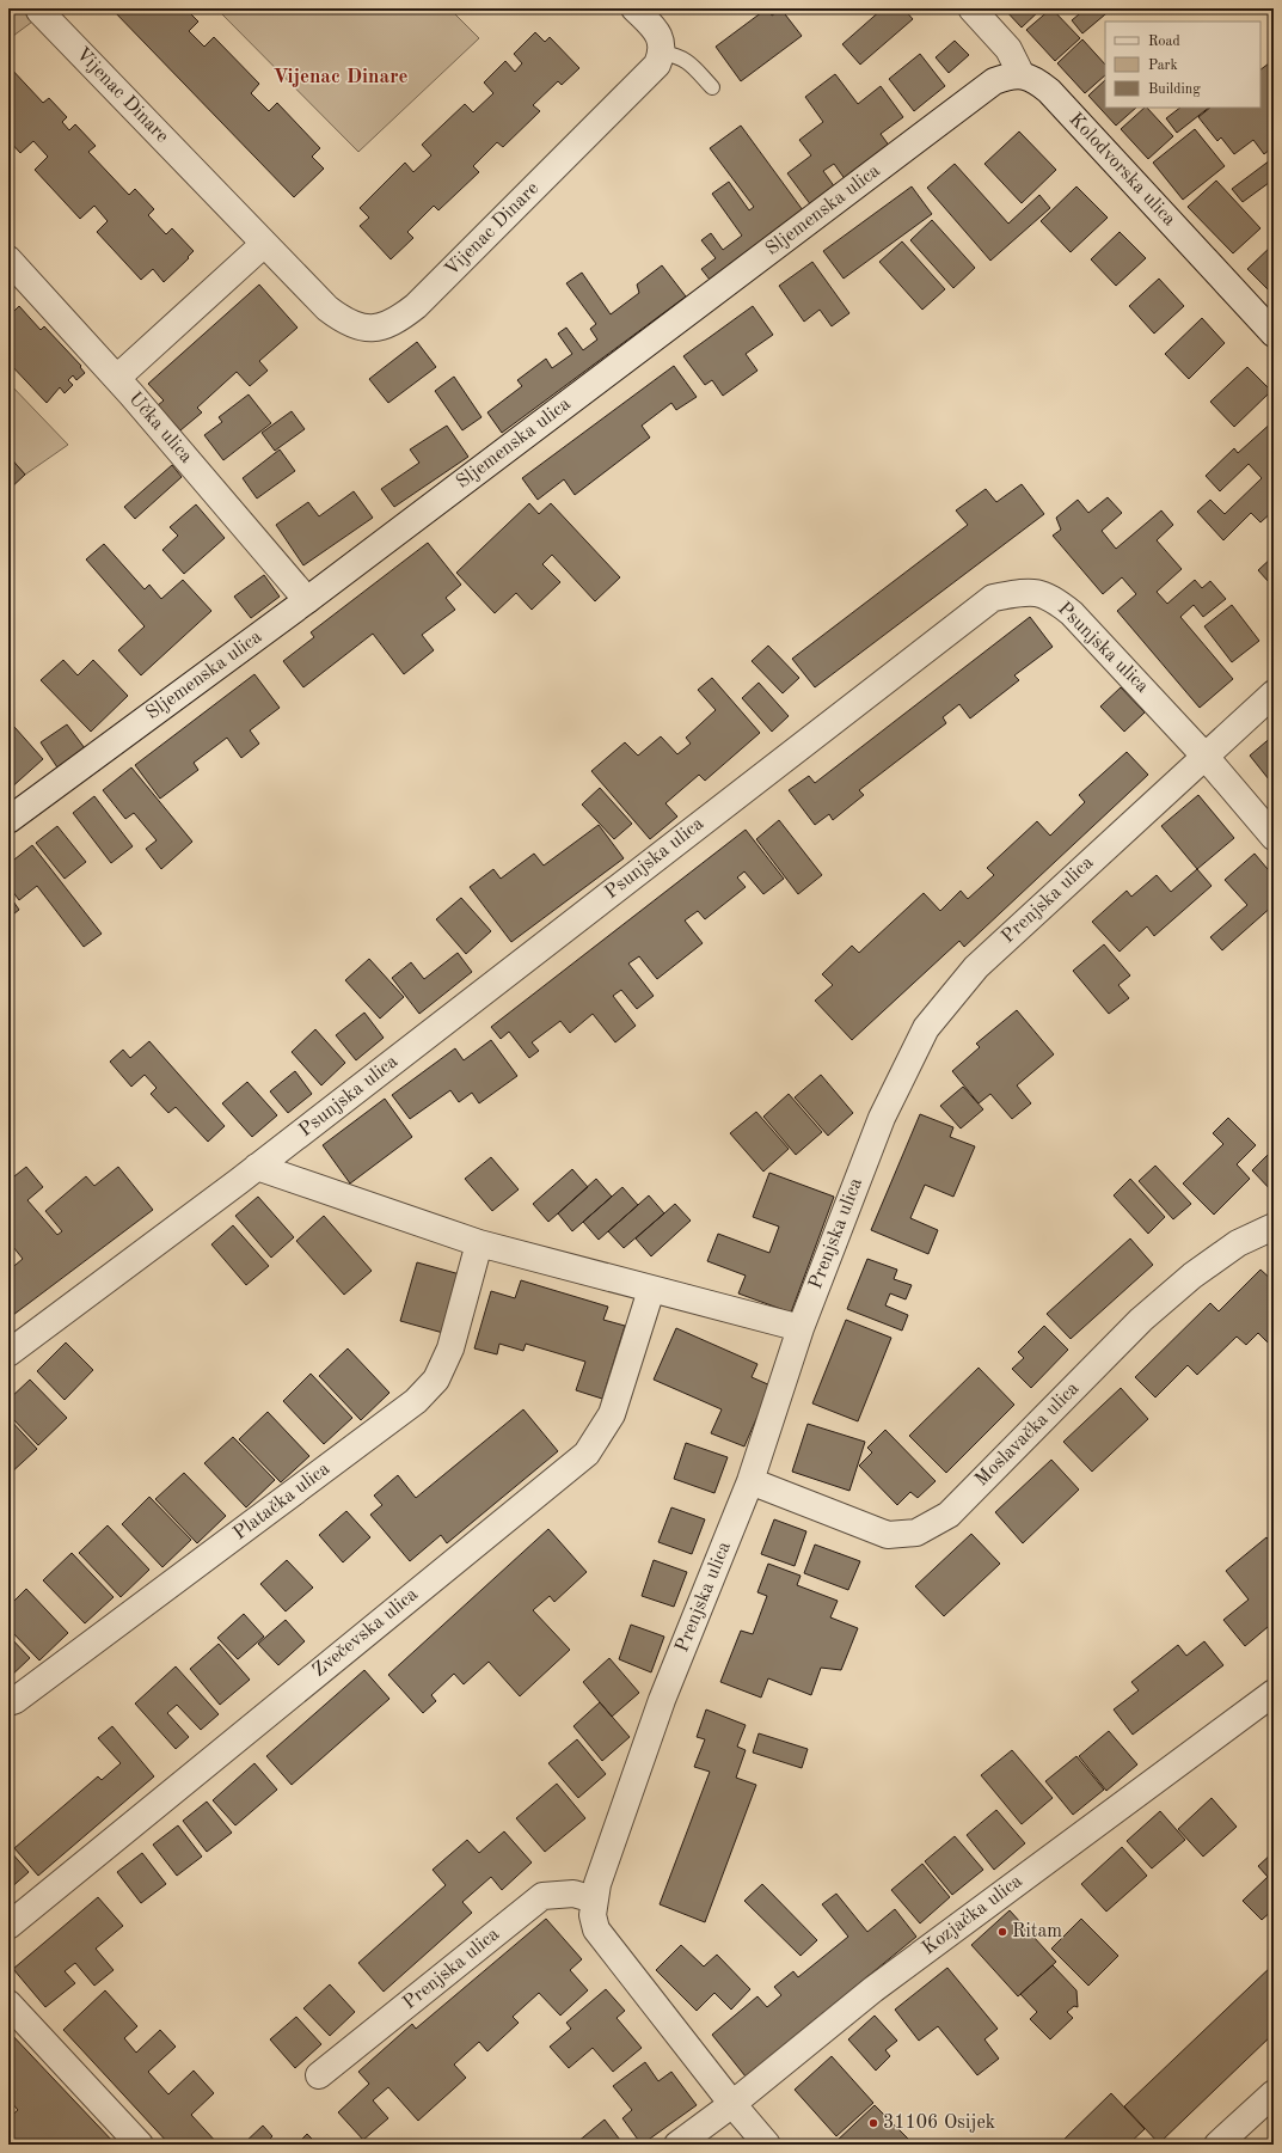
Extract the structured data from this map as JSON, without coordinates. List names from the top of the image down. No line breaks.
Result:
{"streets":{"street":["Vijenac Dinare","Kolodvorska ulica","Sljemenska ulica","Učka ulica","Psunjska ulica","Prenjska ulica","Moslavačka ulica","Platačka ulica","Zvečevska ulica","Kozjačka ulica"]},"crossings":[["Kolodvorska ulica","Sljemenska ulica"],["Sljemenska ulica","Učka ulica"],["Psunjska ulica","Prenjska ulica"],["Prenjska ulica","Moslavačka ulica"],["Prenjska ulica","Kozjačka ulica"]],"districts":["Vijenac Dinare"],"places":["Ritam","31106 Osijek"],"legend":["Road","Park","Building"]}
